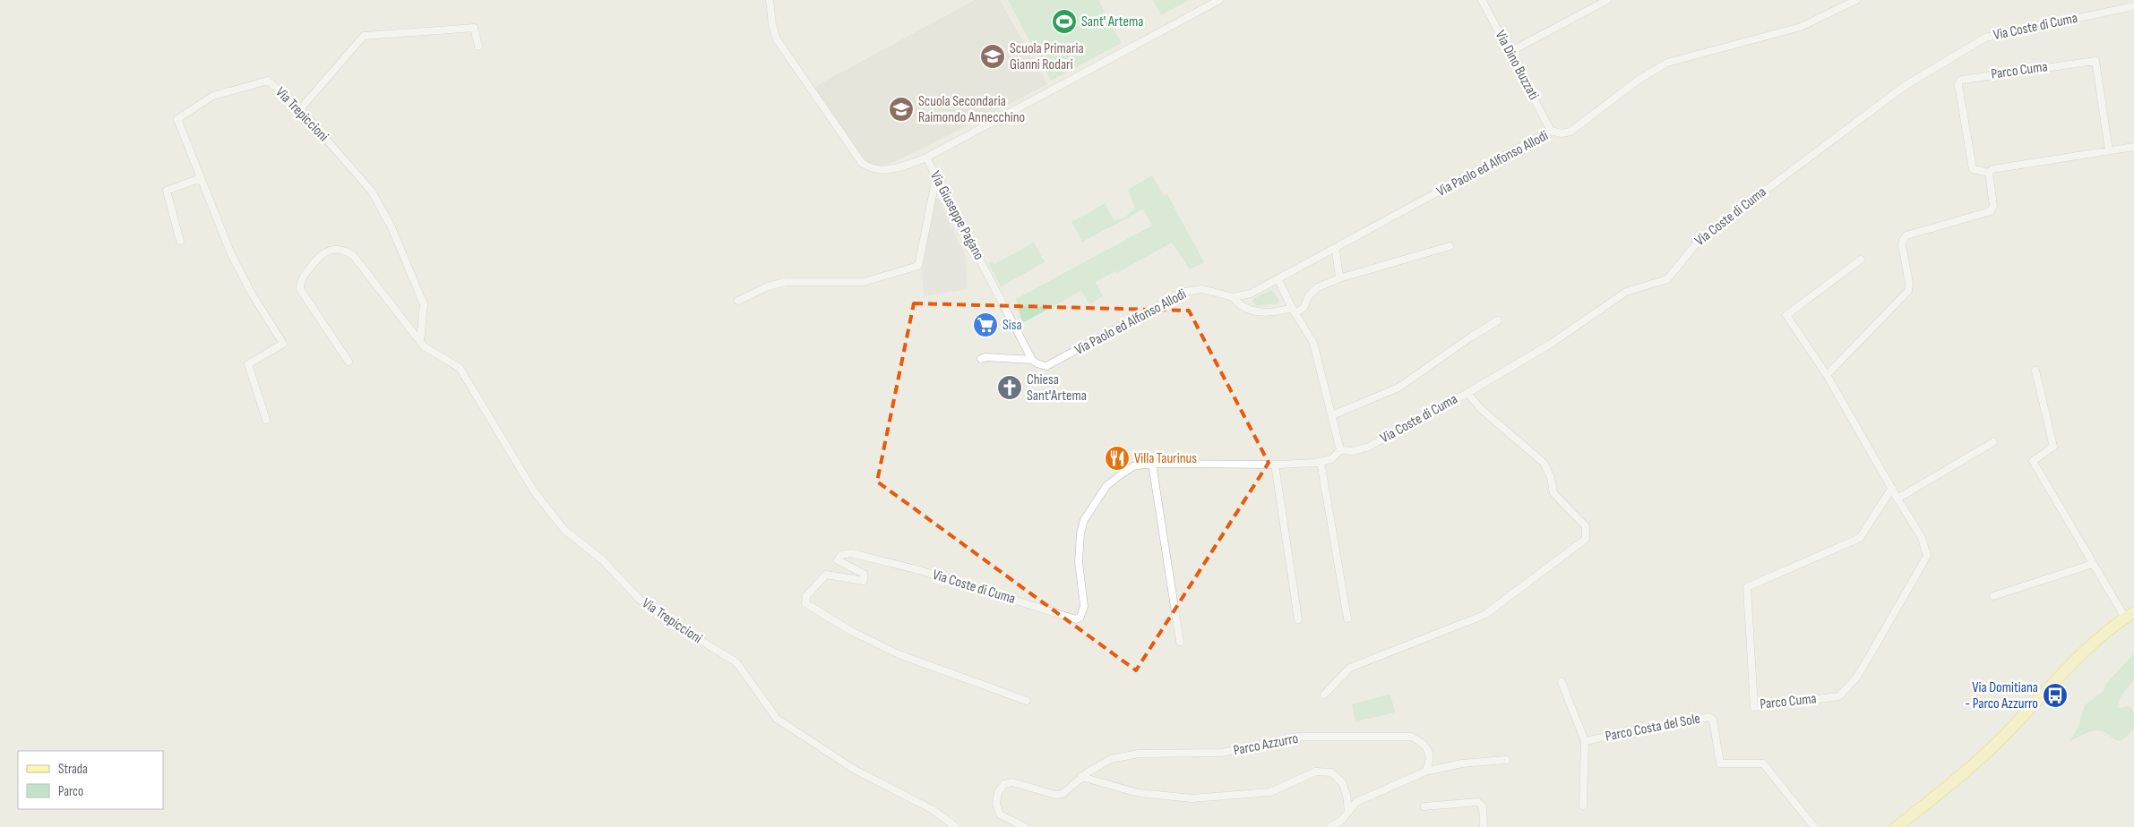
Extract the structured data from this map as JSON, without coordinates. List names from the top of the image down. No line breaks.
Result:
{"streets":{"street":["Via Coste di Cuma","Via Dino Buzzati","Parco Cuma","Via Trepiccioni","Via Paolo ed Alfonso Allodi","Via Giuseppe Pagano","Parco Costa del Sole","Parco Azzurro"]},"crossings":[["Via Dino Buzzati","Via Paolo ed Alfonso Allodi"],["Via Paolo ed Alfonso Allodi","Via Giuseppe Pagano"]],"places":{"sports":["Sant' Artema"],"school or university":["Scuola Primaria Gianni Rodari","Scuola Secondaria Raimondo Annecchino"],"supermarket":["Sisa"],"church":["Chiesa Sant'Artema"],"restaurant":["Villa Taurinus"],"bus stop":["Via Domitiana - Parco Azzurro"]},"legend":["Strada","Parco"]}
